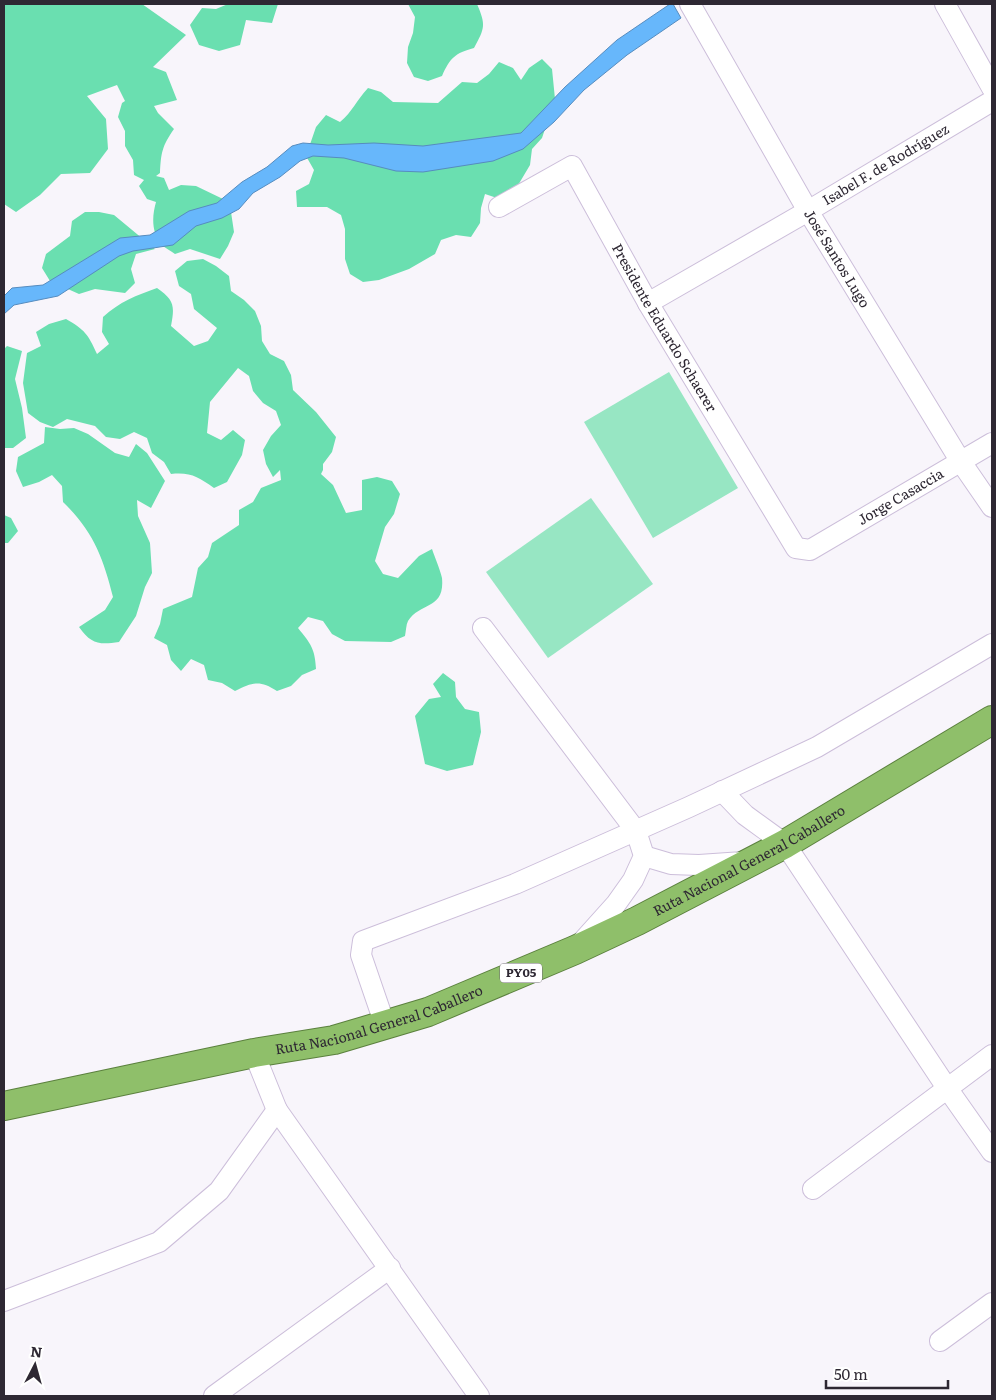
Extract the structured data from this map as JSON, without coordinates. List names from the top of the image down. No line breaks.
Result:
{"streets":{"highway":["Ruta Nacional General Caballero","PY05"],"street":["Isabel F. de Rodríguez","José Santos Lugo","Presidente Eduardo Schaerer","Jorge Casaccia"]},"crossings":[["Isabel F. de Rodríguez","José Santos Lugo"],["Isabel F. de Rodríguez","Presidente Eduardo Schaerer"],["José Santos Lugo","Jorge Casaccia"],["Presidente Eduardo Schaerer","Jorge Casaccia"]],"scale_bar":"50 m","north":"top"}
